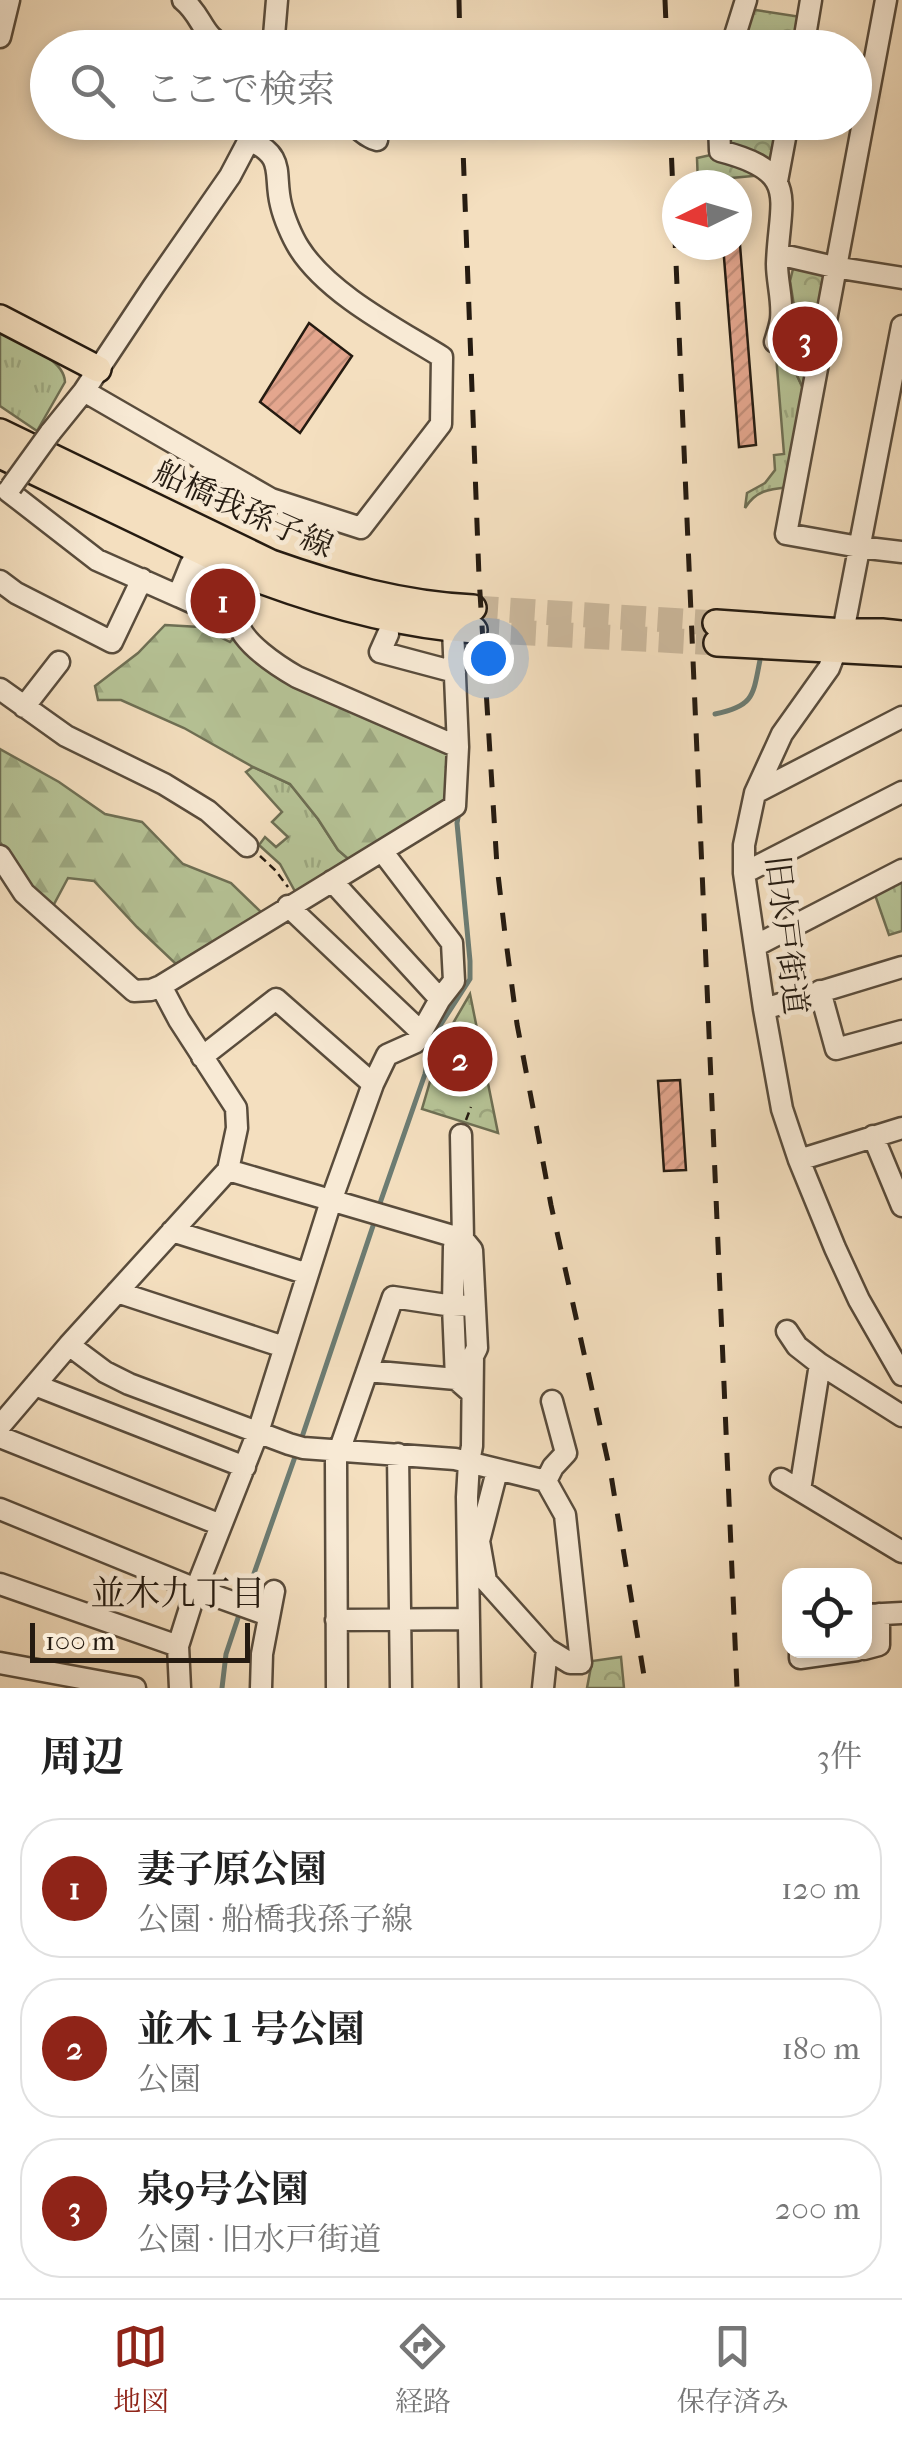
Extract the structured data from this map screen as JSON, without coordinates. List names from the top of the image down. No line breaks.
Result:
{"streets":{"main road":["船橋我孫子線"],"street":["旧水戸街道"]},"districts":["並木九丁目"],"scale_bar":"100 m","north":"left","page":{"search":"ここで検索","pins":["3","1","2"],"scale":"100 m","heading":["周辺","3件"],"list":[{"mark":"1","name":"妻子原公園","note":"公園 · 船橋我孫子線","value":"120 m"},{"mark":"2","name":"並木１号公園","note":"公園","value":"180 m"},{"mark":"3","name":"泉9号公園","note":"公園 · 旧水戸街道","value":"200 m"}],"nav":["地図","経路","保存済み"]}}
